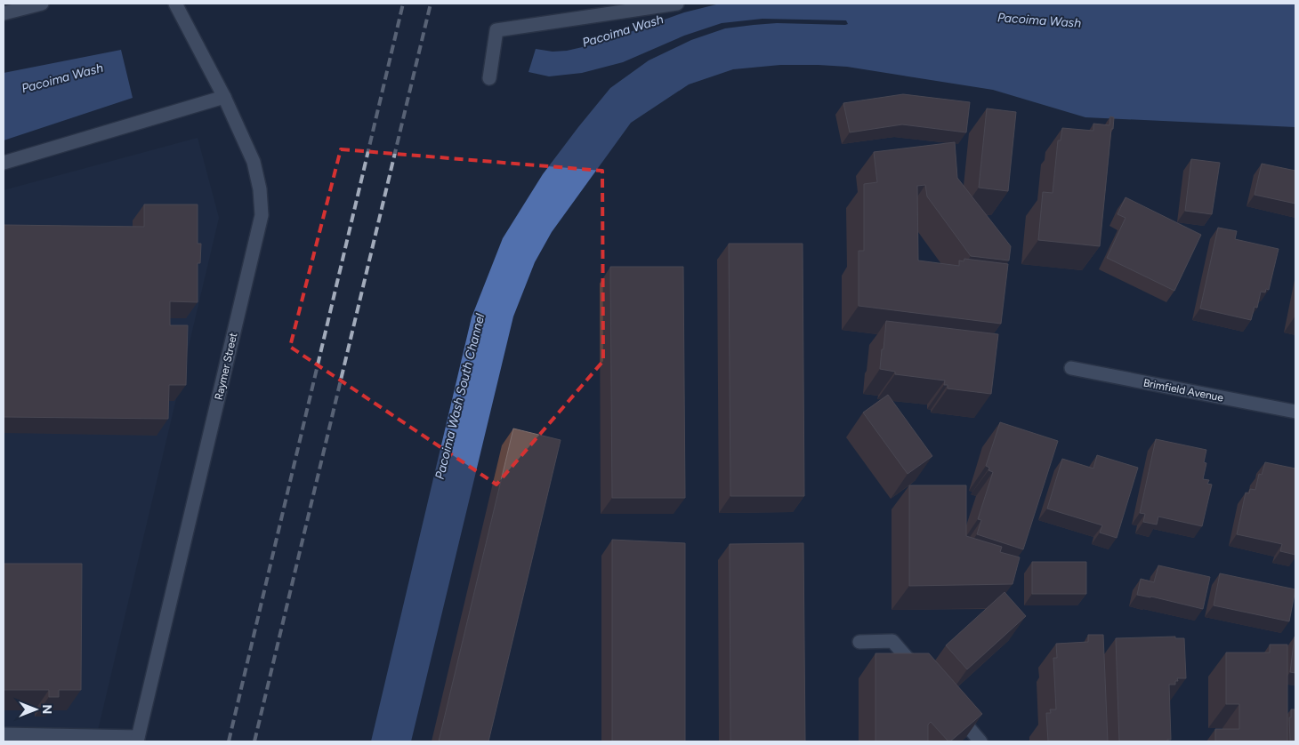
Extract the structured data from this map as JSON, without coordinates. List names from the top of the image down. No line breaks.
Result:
{"streets":{"street":["Raymer Street","Brimfield Avenue"]},"water":["Pacoima Wash","Pacoima Wash South Channel"],"north":"right"}
